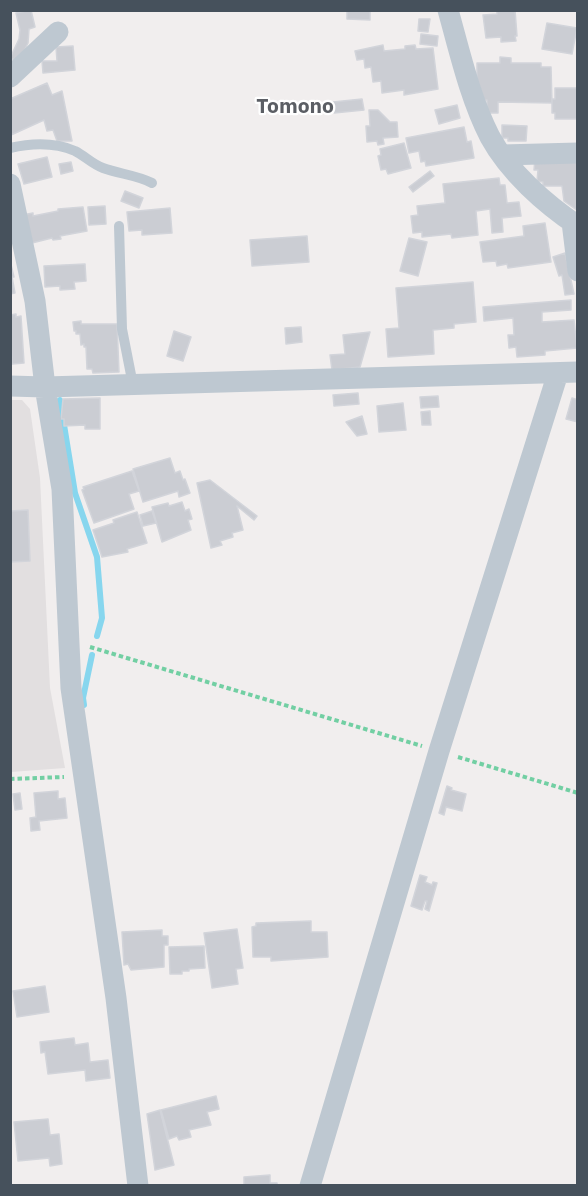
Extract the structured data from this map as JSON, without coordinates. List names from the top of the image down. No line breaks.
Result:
{"districts":["Tomono"]}
